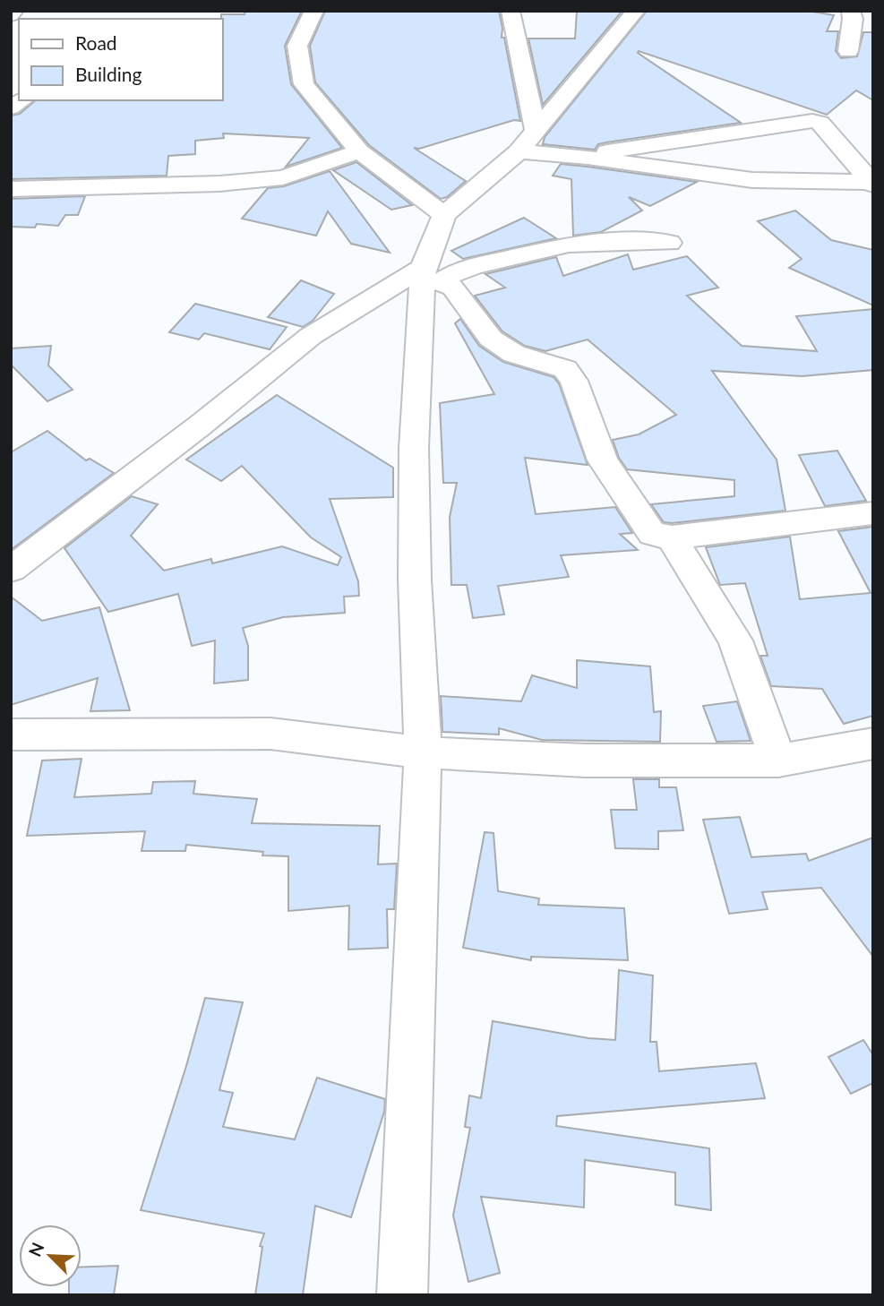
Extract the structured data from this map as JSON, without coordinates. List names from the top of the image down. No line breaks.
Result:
{"legend":["Road","Building"],"north":"top left"}
